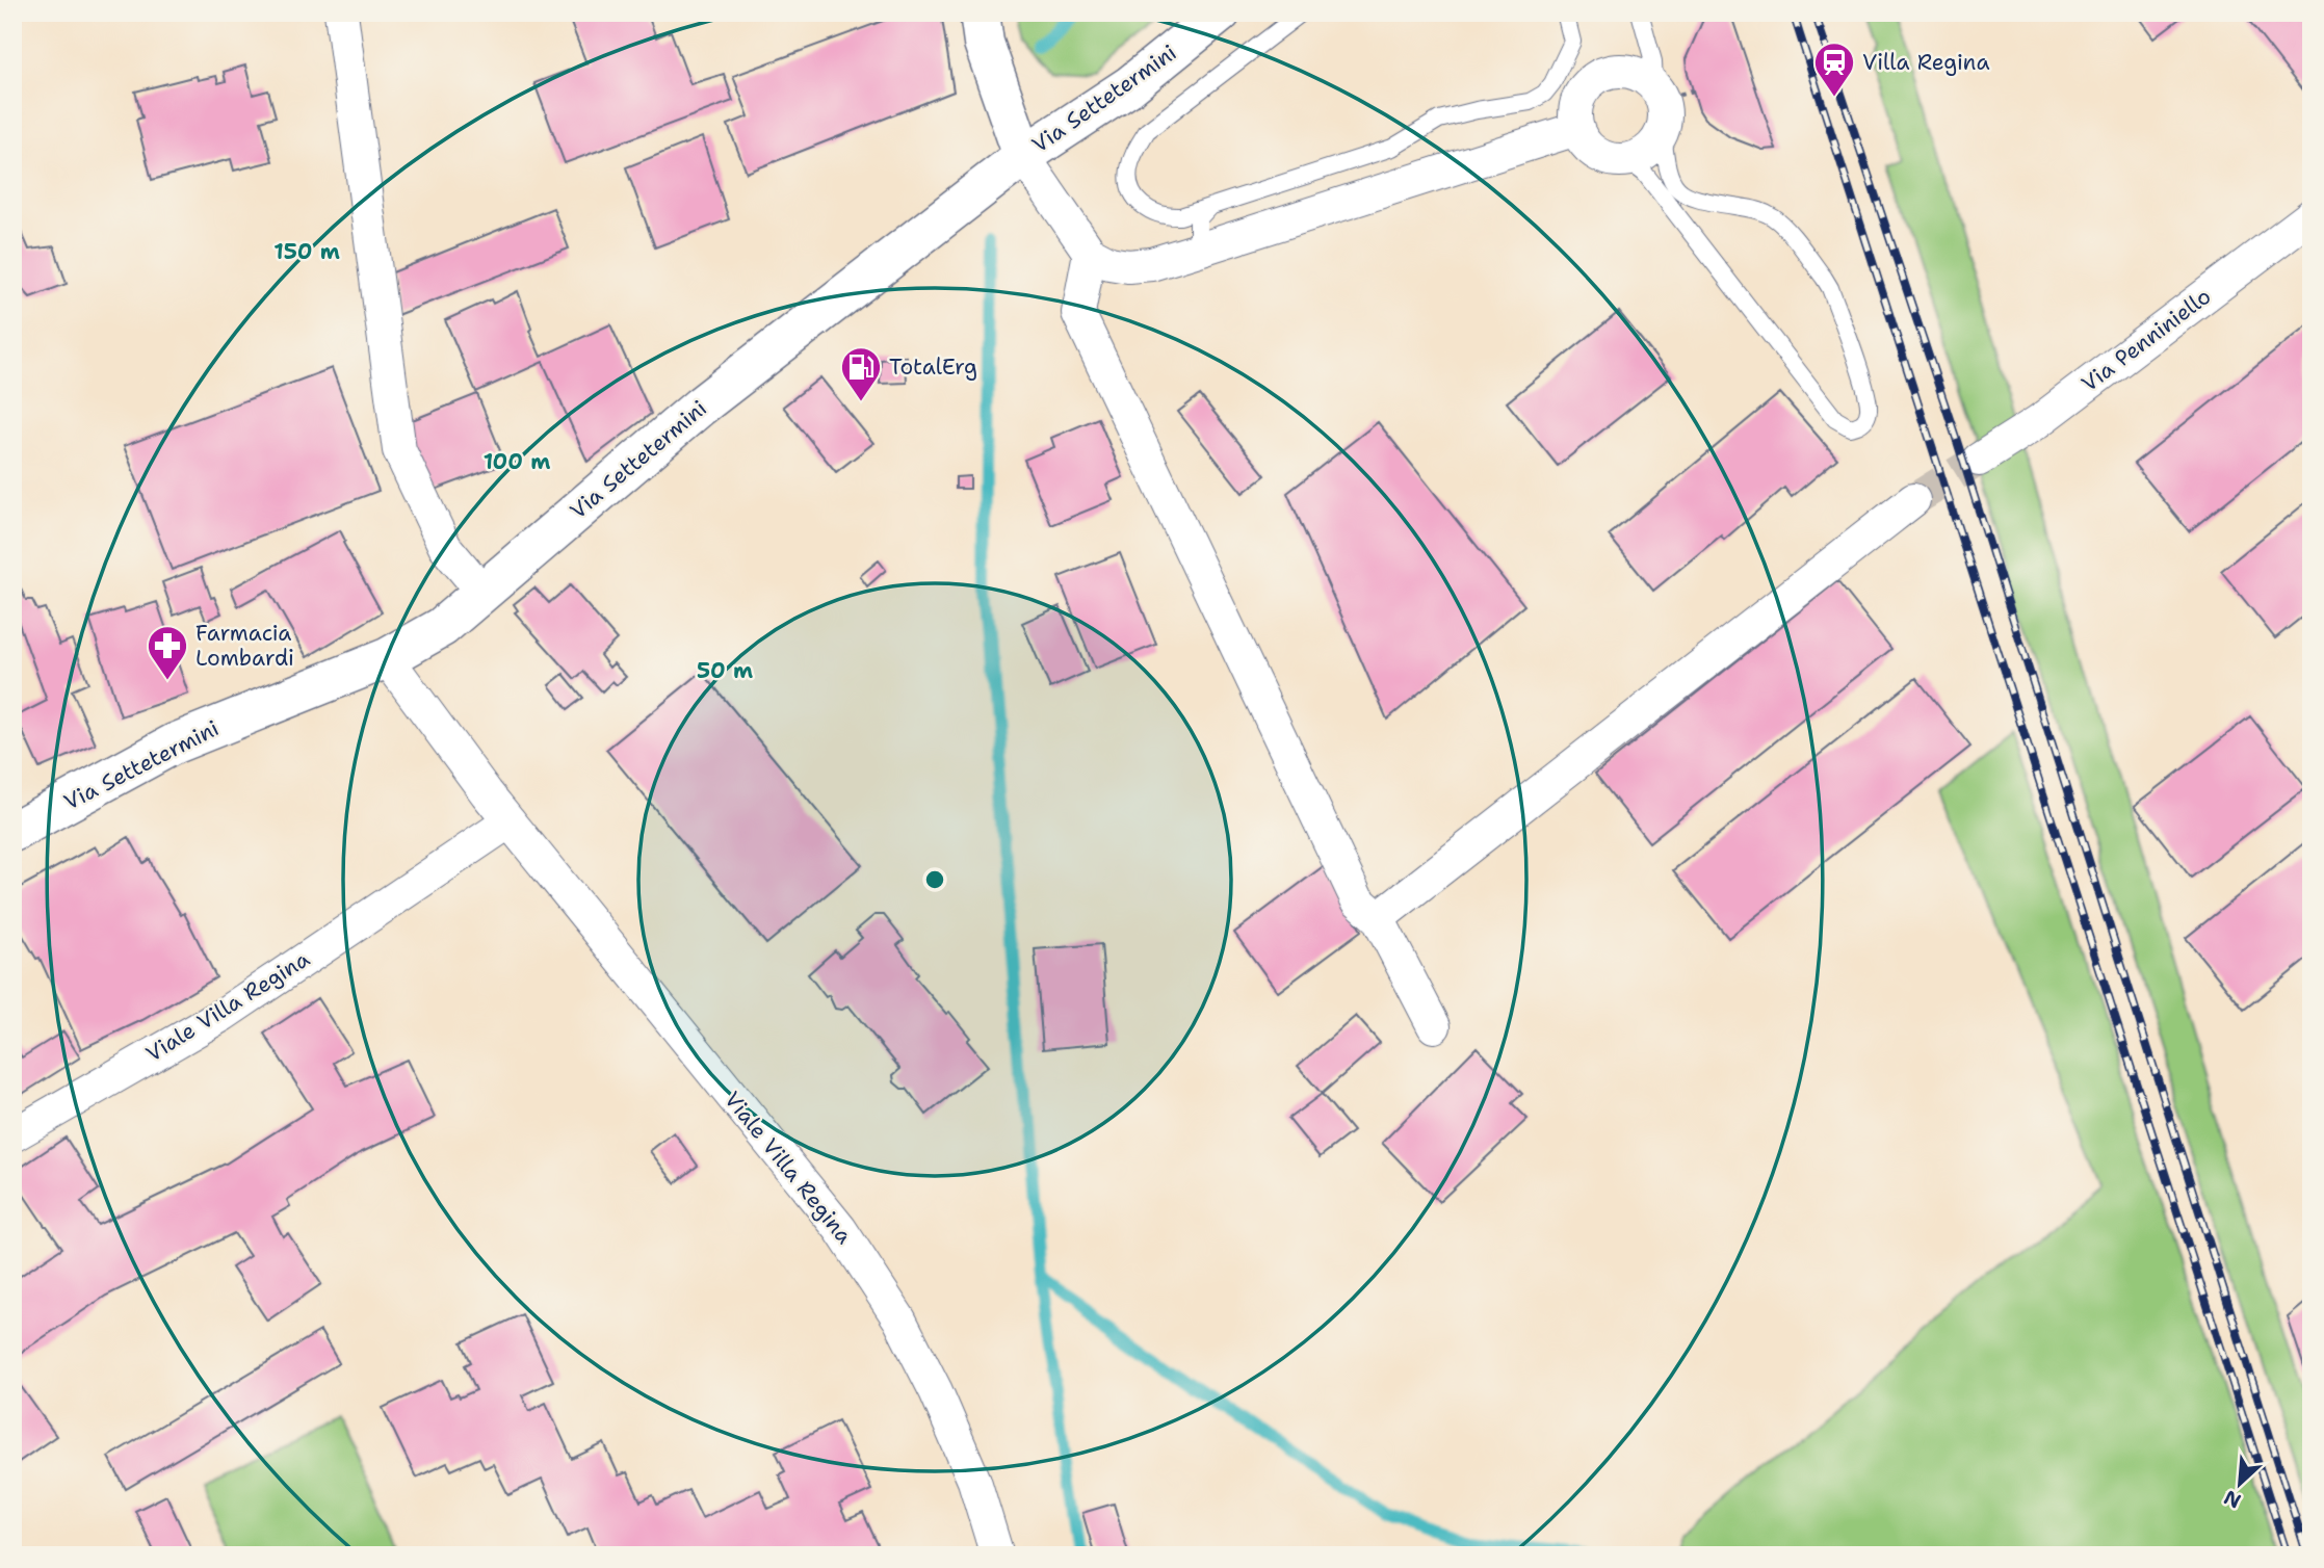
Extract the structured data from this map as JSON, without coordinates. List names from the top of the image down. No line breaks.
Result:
{"streets":{"main road":["Via Settetermini"],"street":["Via Penniniello","Viale Villa Regina"]},"crossings":[["Via Settetermini","Viale Villa Regina"]],"places":{"station":["Villa Regina"],"fuel station":["TotalErg"],"pharmacy":["Farmacia Lombardi"]},"north":"bottom left","rings":["150 m","100 m","50 m"]}
